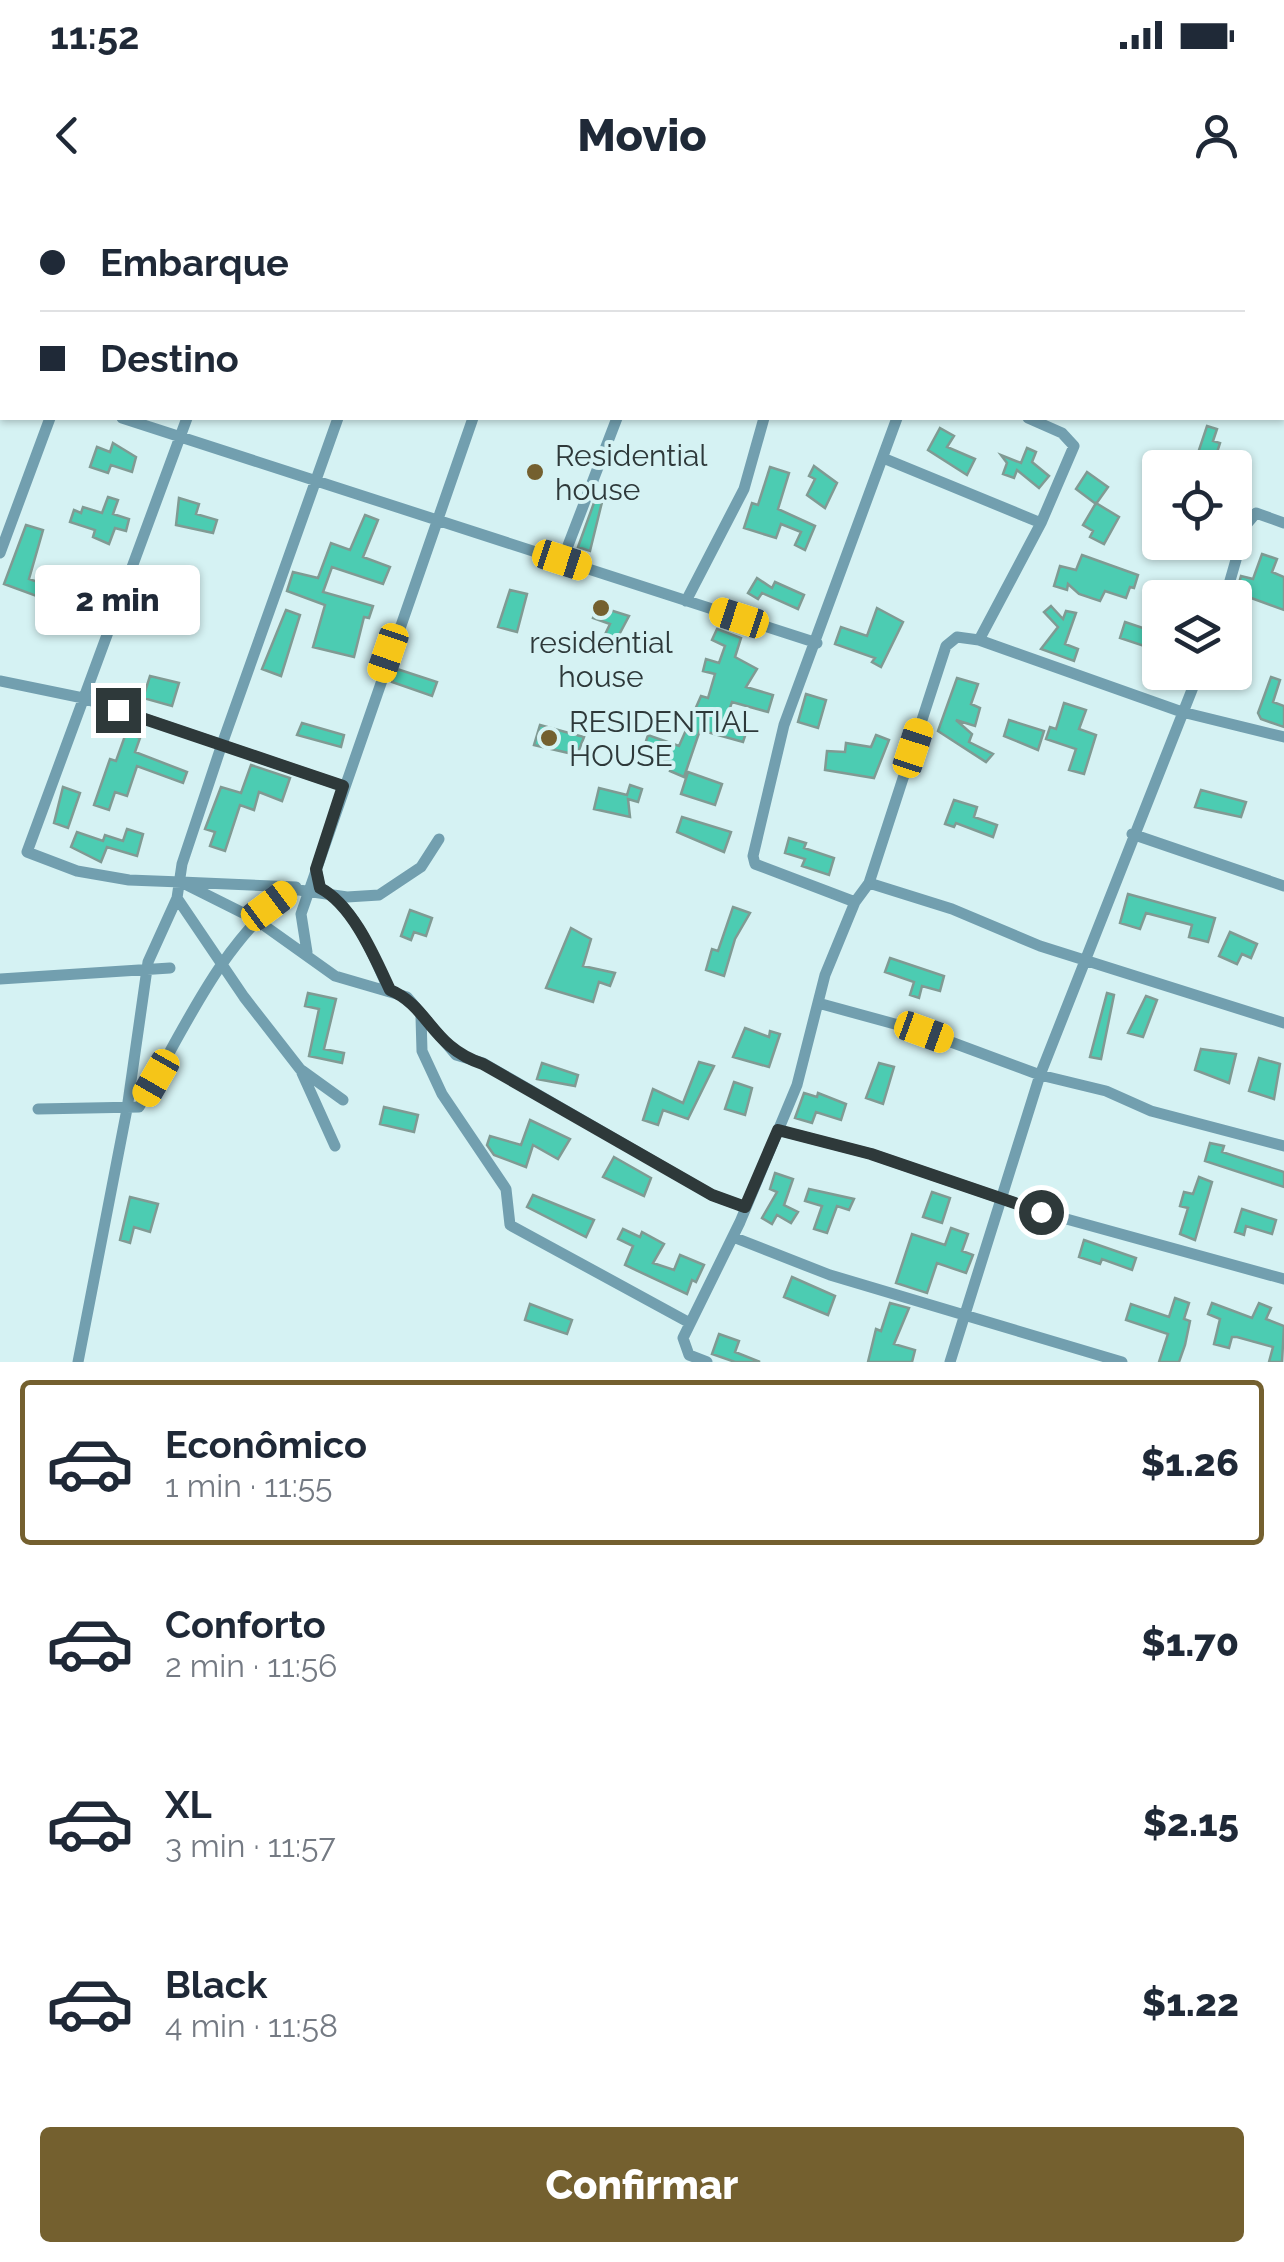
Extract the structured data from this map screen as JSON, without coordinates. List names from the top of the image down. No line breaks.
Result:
{"places":["Residential house","residential house","RESIDENTIAL HOUSE"],"page":{"status":"11:52","header":"Movio","banner":["Embarque","Destino"],"bubble":"2 min","list":[{"name":"Econômico","note":"1 min · 11:55","value":"$1.26"},{"name":"Conforto","note":"2 min · 11:56","value":"$1.70"},{"name":"XL","note":"3 min · 11:57","value":"$2.15"},{"name":"Black","note":"4 min · 11:58","value":"$1.22"}],"buttons":"Confirmar"}}
